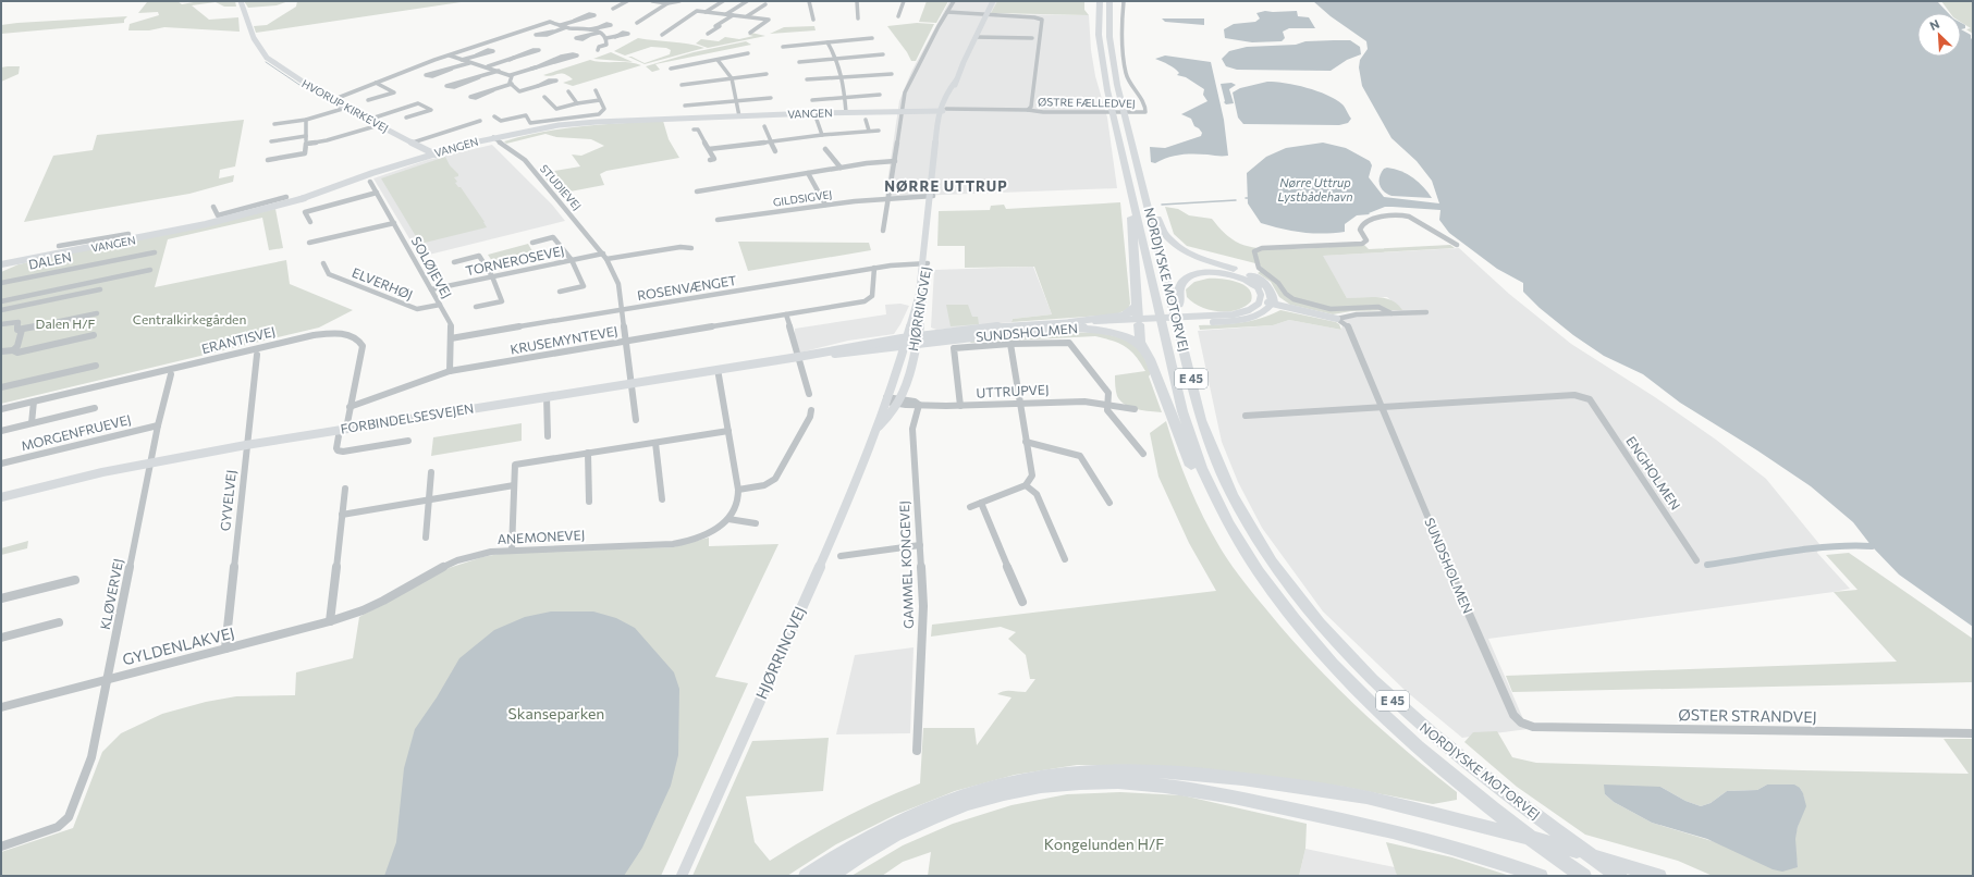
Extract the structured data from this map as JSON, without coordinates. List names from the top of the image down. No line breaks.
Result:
{"streets":{"highway":["NORDJYSKE MOTORVEJ","E 45"],"street":["ØSTRE FÆLLEDVEJ","HVORUP KIRKEVEJ","VANGEN","STUDIEVEJ","GILDSIGVEJ","DALEN","TORNEROSEVEJ","SOLØJEVEJ","ELVERHØJ","ROSENVÆNGET","HJØRRINGVEJ","SUNDSHOLMEN","ERANTISVEJ","KRUSEMYNTEVEJ","UTTRUPVEJ","FORBINDELSESVEJEN","MORGENFRUEVEJ","ENGHOLMEN","GYVELVEJ","ANEMONEVEJ","GAMMEL KONGEVEJ","KLØVERVEJ","GYLDENLAKVEJ","ØSTER STRANDVEJ"]},"crossings":[["ØSTRE FÆLLEDVEJ","VANGEN"],["ØSTRE FÆLLEDVEJ","HJØRRINGVEJ"],["HVORUP KIRKEVEJ","VANGEN"],["VANGEN","STUDIEVEJ"],["VANGEN","HJØRRINGVEJ"],["STUDIEVEJ","TORNEROSEVEJ"],["STUDIEVEJ","ROSENVÆNGET"],["STUDIEVEJ","KRUSEMYNTEVEJ"],["STUDIEVEJ","FORBINDELSESVEJEN"],["GILDSIGVEJ","HJØRRINGVEJ"],["TORNEROSEVEJ","SOLØJEVEJ"],["SOLØJEVEJ","ELVERHØJ"],["SOLØJEVEJ","ROSENVÆNGET"],["SOLØJEVEJ","KRUSEMYNTEVEJ"],["ROSENVÆNGET","HJØRRINGVEJ"],["ROSENVÆNGET","KRUSEMYNTEVEJ"],["HJØRRINGVEJ","SUNDSHOLMEN"],["HJØRRINGVEJ","UTTRUPVEJ"],["HJØRRINGVEJ","FORBINDELSESVEJEN"],["SUNDSHOLMEN","FORBINDELSESVEJEN"],["SUNDSHOLMEN","ENGHOLMEN"],["SUNDSHOLMEN","ØSTER STRANDVEJ"],["ERANTISVEJ","KRUSEMYNTEVEJ"],["ERANTISVEJ","FORBINDELSESVEJEN"],["UTTRUPVEJ","GAMMEL KONGEVEJ"],["FORBINDELSESVEJEN","GYVELVEJ"],["FORBINDELSESVEJEN","ANEMONEVEJ"],["FORBINDELSESVEJEN","KLØVERVEJ"],["MORGENFRUEVEJ","KLØVERVEJ"],["GYVELVEJ","GYLDENLAKVEJ"],["ANEMONEVEJ","GYLDENLAKVEJ"],["KLØVERVEJ","GYLDENLAKVEJ"]],"districts":["NØRRE UTTRUP"],"water":["Nørre Uttrup Lystbådehavn"],"parks":["Centralkirkegården","Dalen H/F","Skanseparken","Kongelunden H/F"],"north":"top left"}
